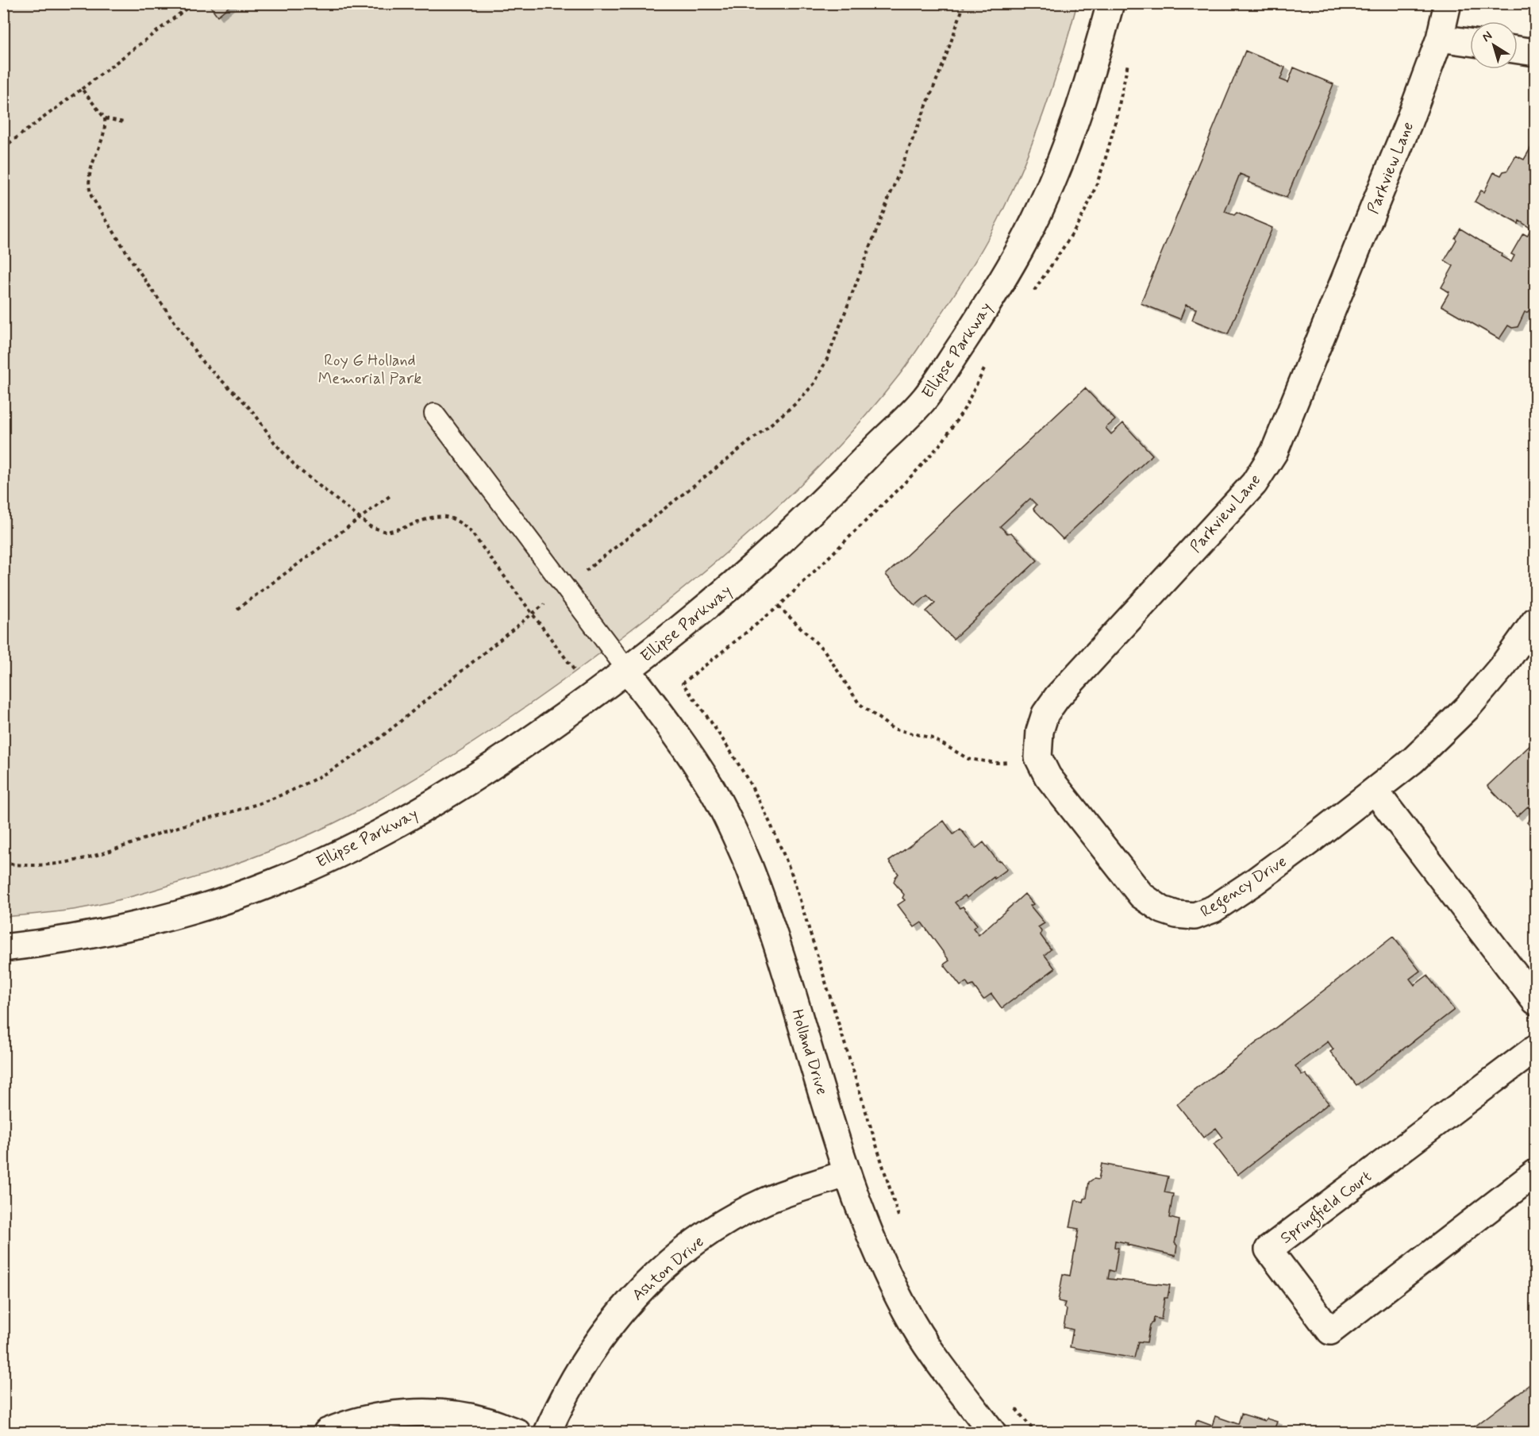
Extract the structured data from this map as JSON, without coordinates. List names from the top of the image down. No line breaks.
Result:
{"streets":{"street":["Parkview Lane","Ellipse Parkway","Regency Drive","Holland Drive","Springfield Court","Ashton Drive"]},"crossings":[["Parkview Lane","Regency Drive"],["Ellipse Parkway","Holland Drive"],["Holland Drive","Ashton Drive"]],"parks":["Roy G Holland Memorial Park"],"north":"top left"}
